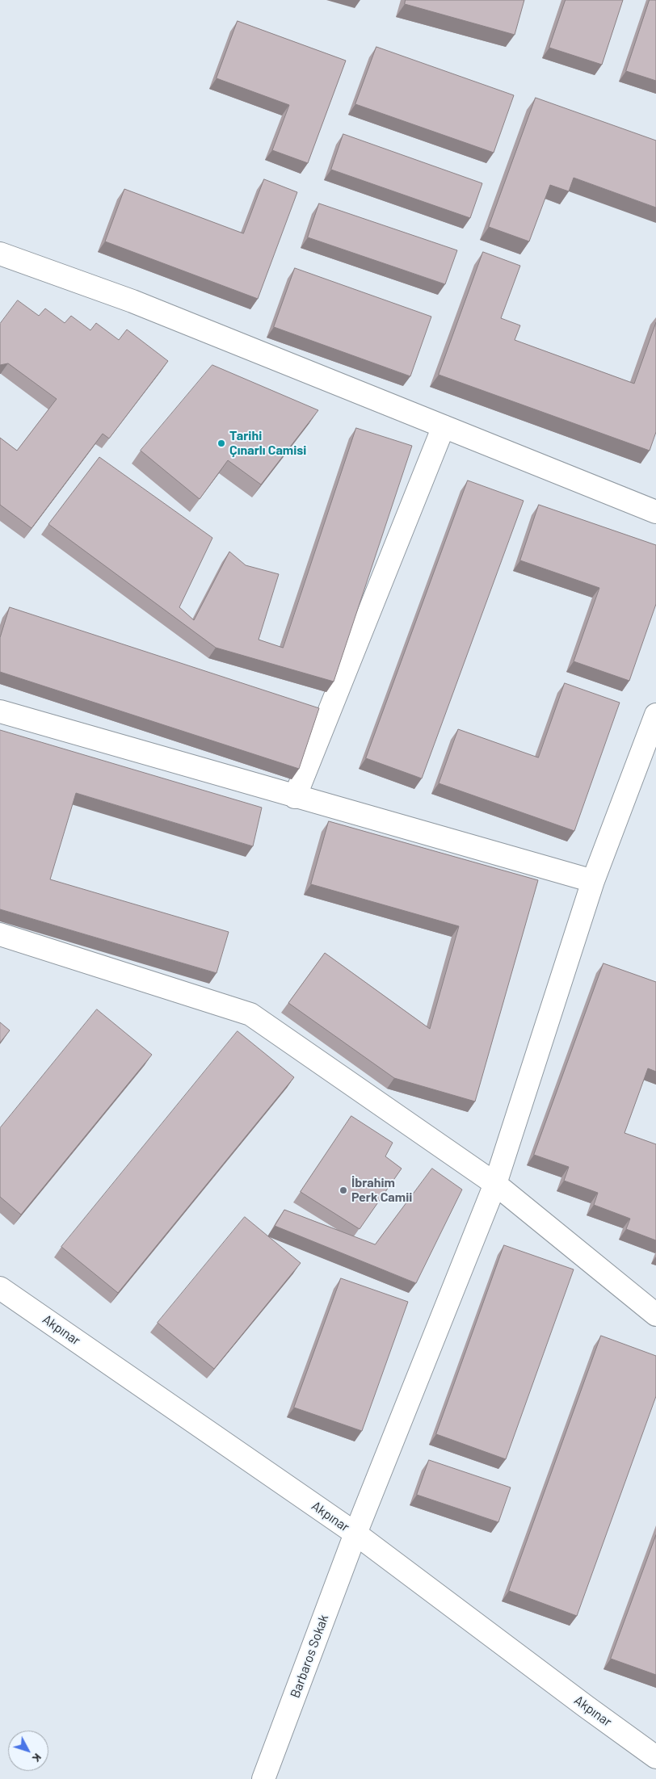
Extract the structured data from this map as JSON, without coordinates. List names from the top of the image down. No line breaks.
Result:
{"streets":{"street":["Akpınar","Barbaros Sokak"]},"crossings":[["Akpınar","Barbaros Sokak"]],"places":["Tarihi Çınarlı Camisi","İbrahim Perk Camii"],"north":"bottom right"}
